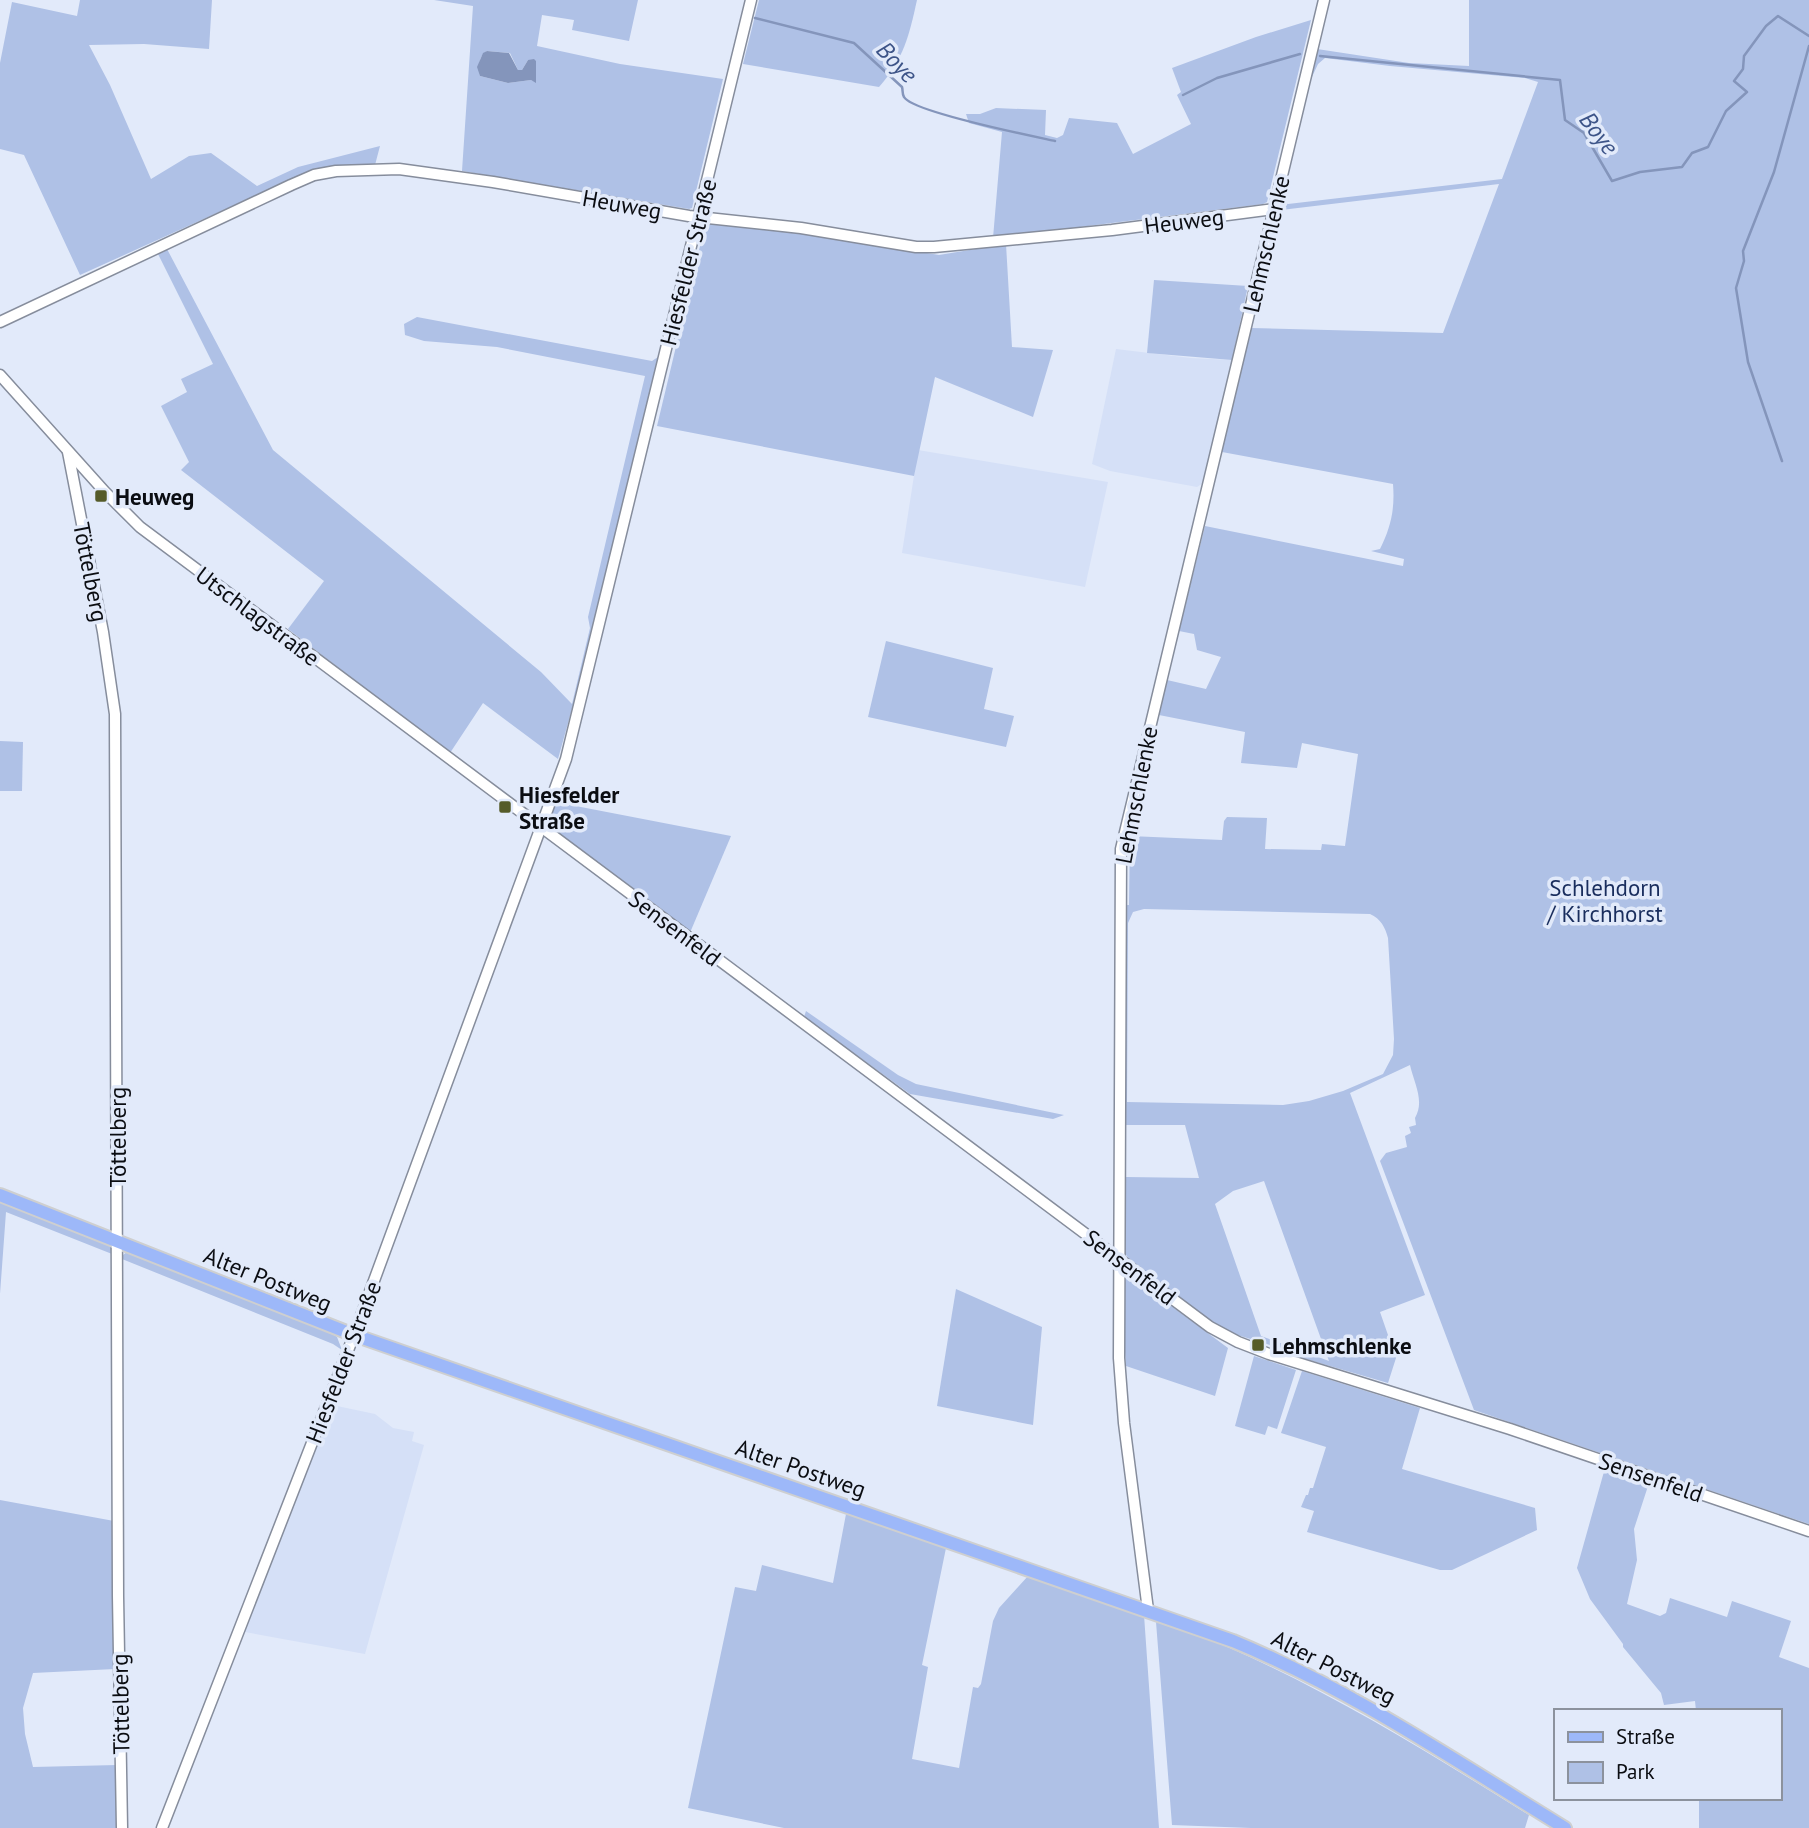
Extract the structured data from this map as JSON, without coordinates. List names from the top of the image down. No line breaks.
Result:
{"streets":{"main road":["Alter Postweg"],"street":["Heuweg","Lehmschlenke","Hiesfelder Straße","Töttelberg","Utschlagstraße","Sensenfeld"]},"crossings":[["Heuweg","Lehmschlenke"],["Heuweg","Hiesfelder Straße"],["Lehmschlenke","Sensenfeld"],["Lehmschlenke","Alter Postweg"],["Hiesfelder Straße","Utschlagstraße"],["Hiesfelder Straße","Sensenfeld"],["Hiesfelder Straße","Alter Postweg"],["Töttelberg","Utschlagstraße"],["Töttelberg","Alter Postweg"],["Utschlagstraße","Sensenfeld"]],"water":["Boye"],"parks":["Schlehdorn / Kirchhorst"],"places":{"transit":["Heuweg","Hiesfelder Straße","Lehmschlenke"]},"legend":["Straße","Park"]}
